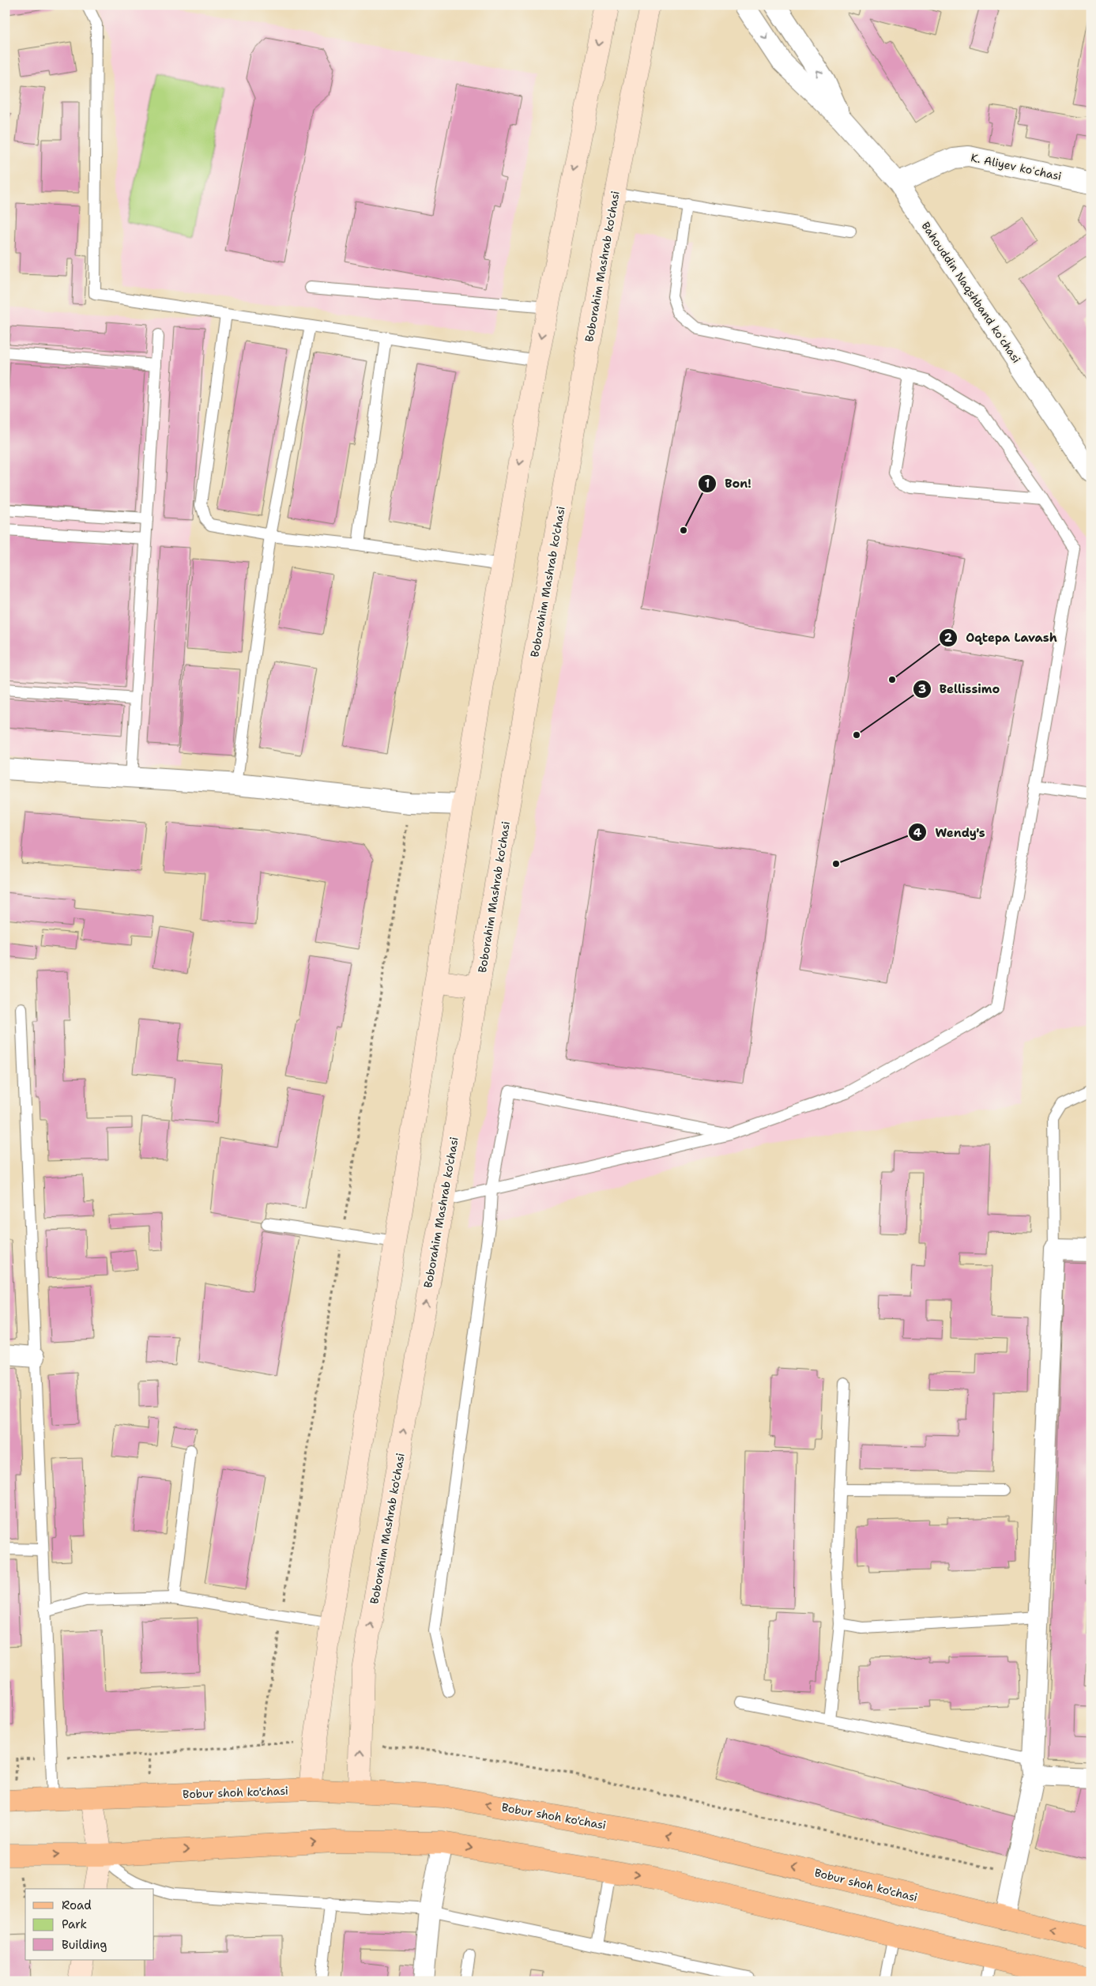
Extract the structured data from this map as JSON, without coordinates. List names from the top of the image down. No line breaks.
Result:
{"streets":{"main road":["Boborahim Mashrab ko'chasi","Bobur shoh ko'chasi"],"street":["K. Aliyev koʻchasi","Bahouddin Naqshband koʻchasi"]},"crossings":[["K. Aliyev koʻchasi","Bahouddin Naqshband koʻchasi"],["Boborahim Mashrab ko'chasi","Bobur shoh ko'chasi"]],"places":["Bon!","Oqtepa Lavash","Bellissimo","Wendy's"],"legend":["Road","Park","Building"]}
